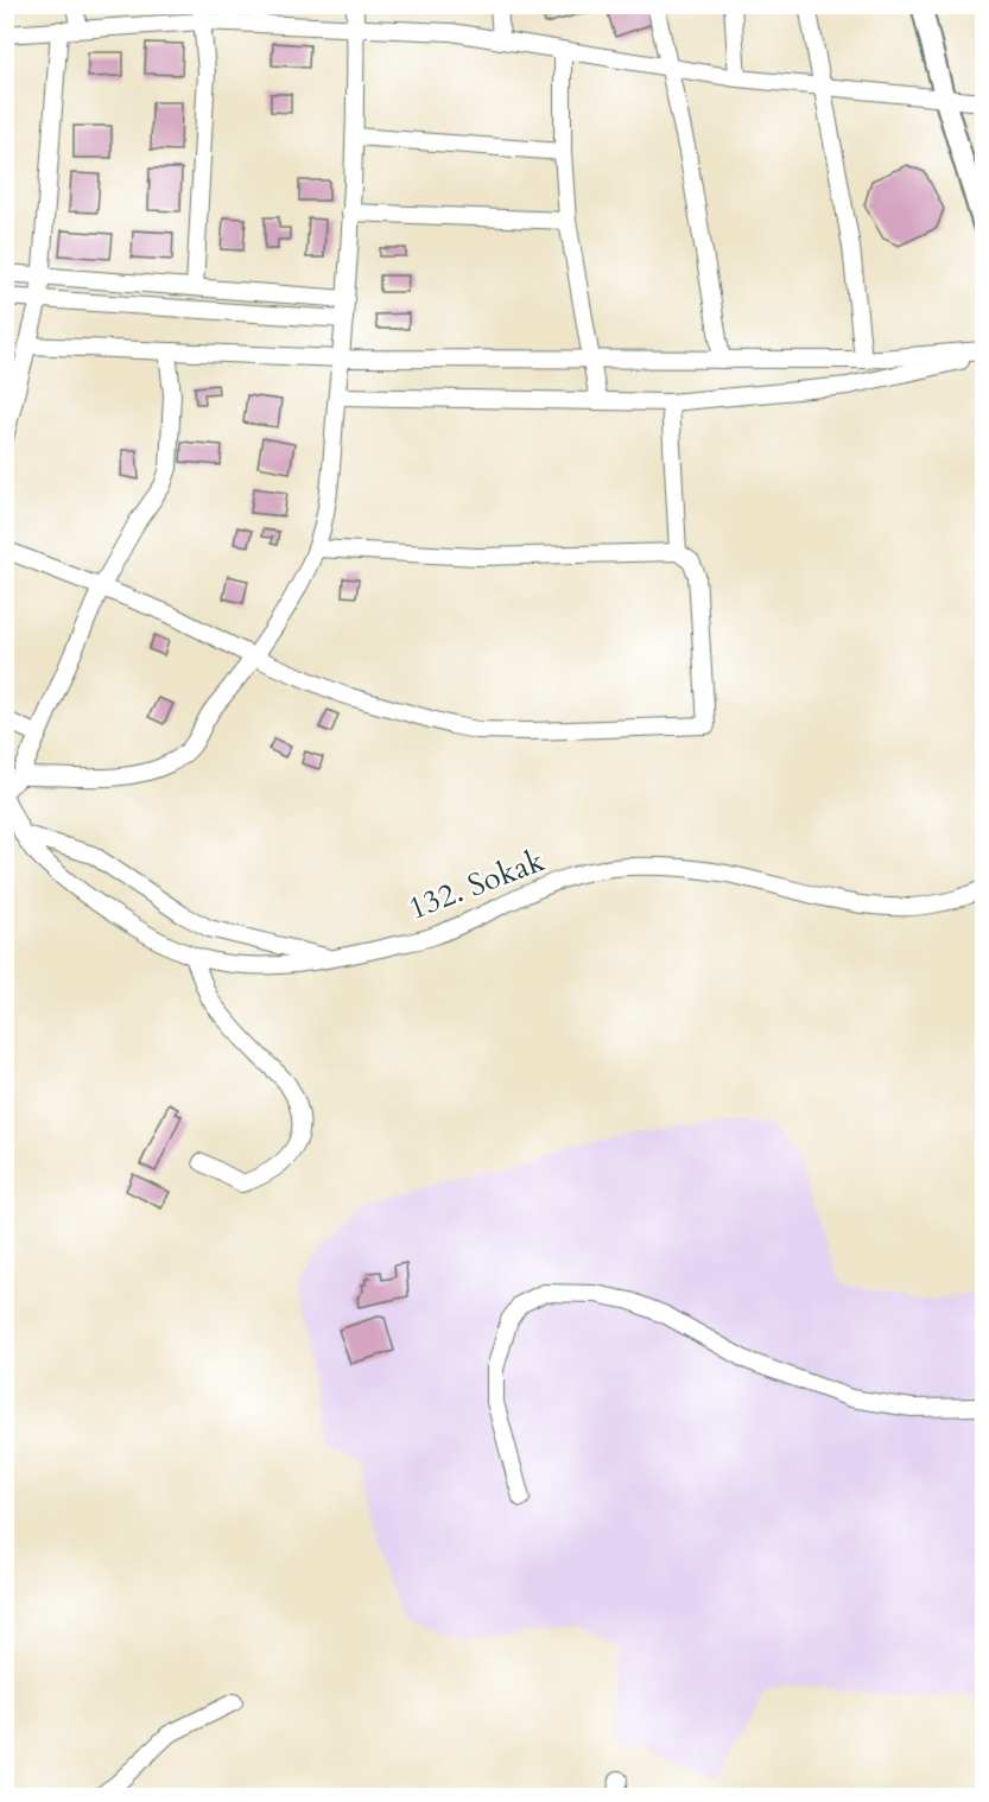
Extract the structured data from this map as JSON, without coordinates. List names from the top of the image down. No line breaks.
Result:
{"streets":{"street":["132. Sokak"]}}
